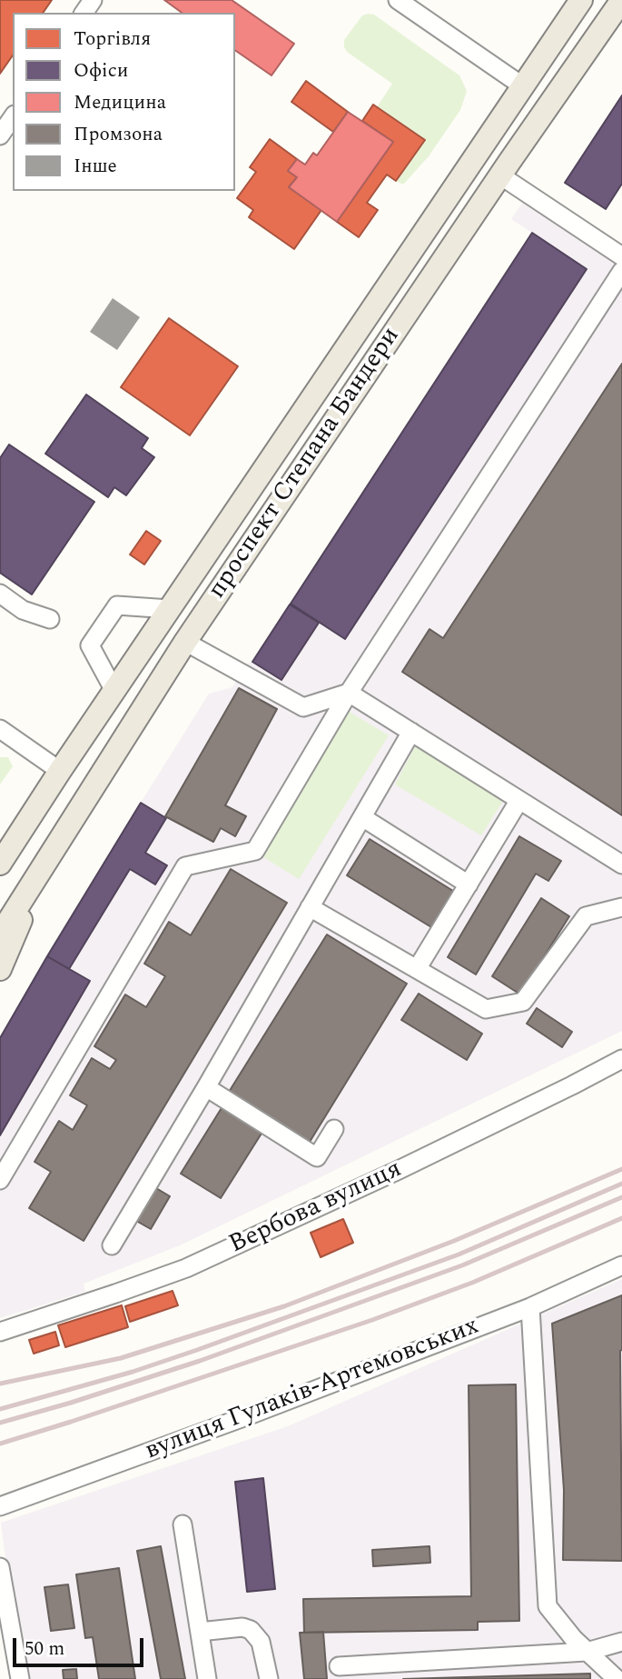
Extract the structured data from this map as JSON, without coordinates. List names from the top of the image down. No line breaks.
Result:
{"streets":{"main road":["проспект Степана Бандери"],"street":["Вербова вулиця","вулиця Гулаків-Артемовських"]},"legend":["Торгівля","Офіси","Медицина","Промзона","Інше"],"scale_bar":"50 m"}
